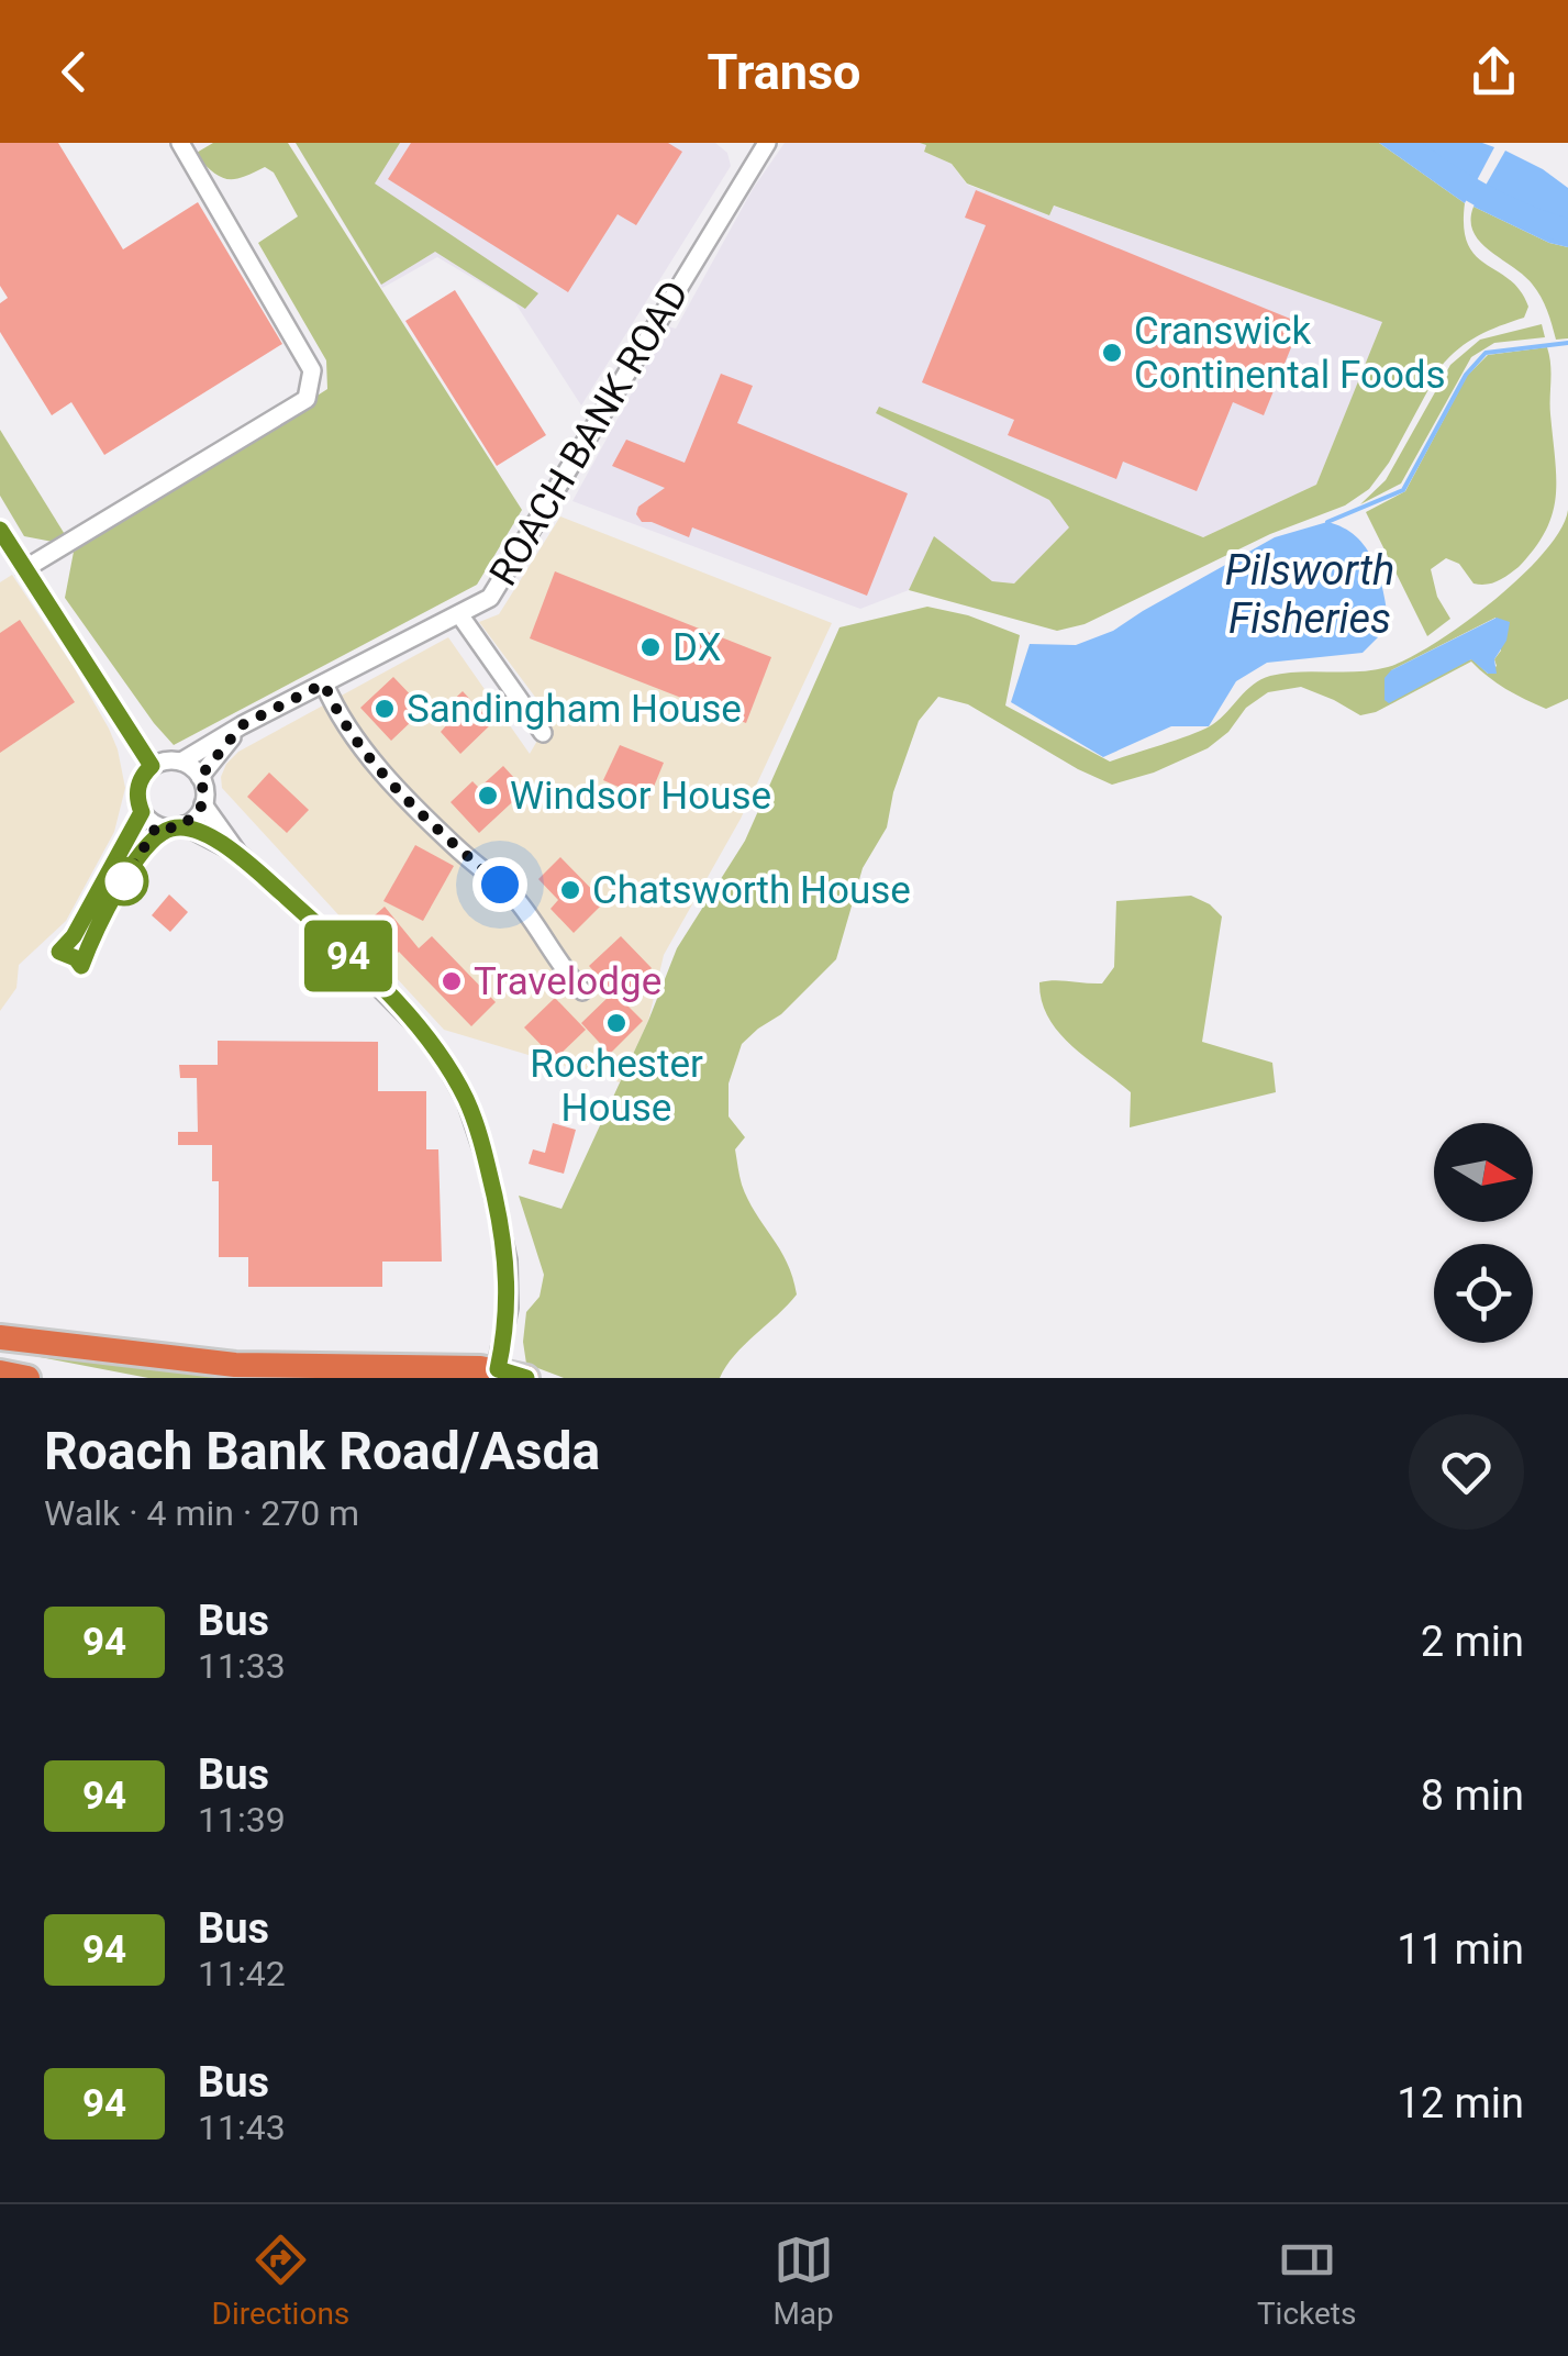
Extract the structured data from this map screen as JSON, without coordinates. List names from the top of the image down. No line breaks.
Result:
{"streets":{"street":["ROACH BANK ROAD"]},"water":["Pilsworth Fisheries"],"places":["Cranswick Continental Foods","DX","Sandingham House","Windsor House","Chatsworth House","Travelodge","Rochester House"],"lines":["bus line 94"],"north":"right","page":{"header":"Transo","on_map":"94","heading":["Roach Bank Road/Asda","Walk · 4 min · 270 m"],"list":[{"mark":"94","name":"Bus","note":"11:33","value":"2 min"},{"mark":"94","name":"Bus","note":"11:39","value":"8 min"},{"mark":"94","name":"Bus","note":"11:42","value":"11 min"},{"mark":"94","name":"Bus","note":"11:43","value":"12 min"}],"tabs":["Directions","Map","Tickets"]}}
